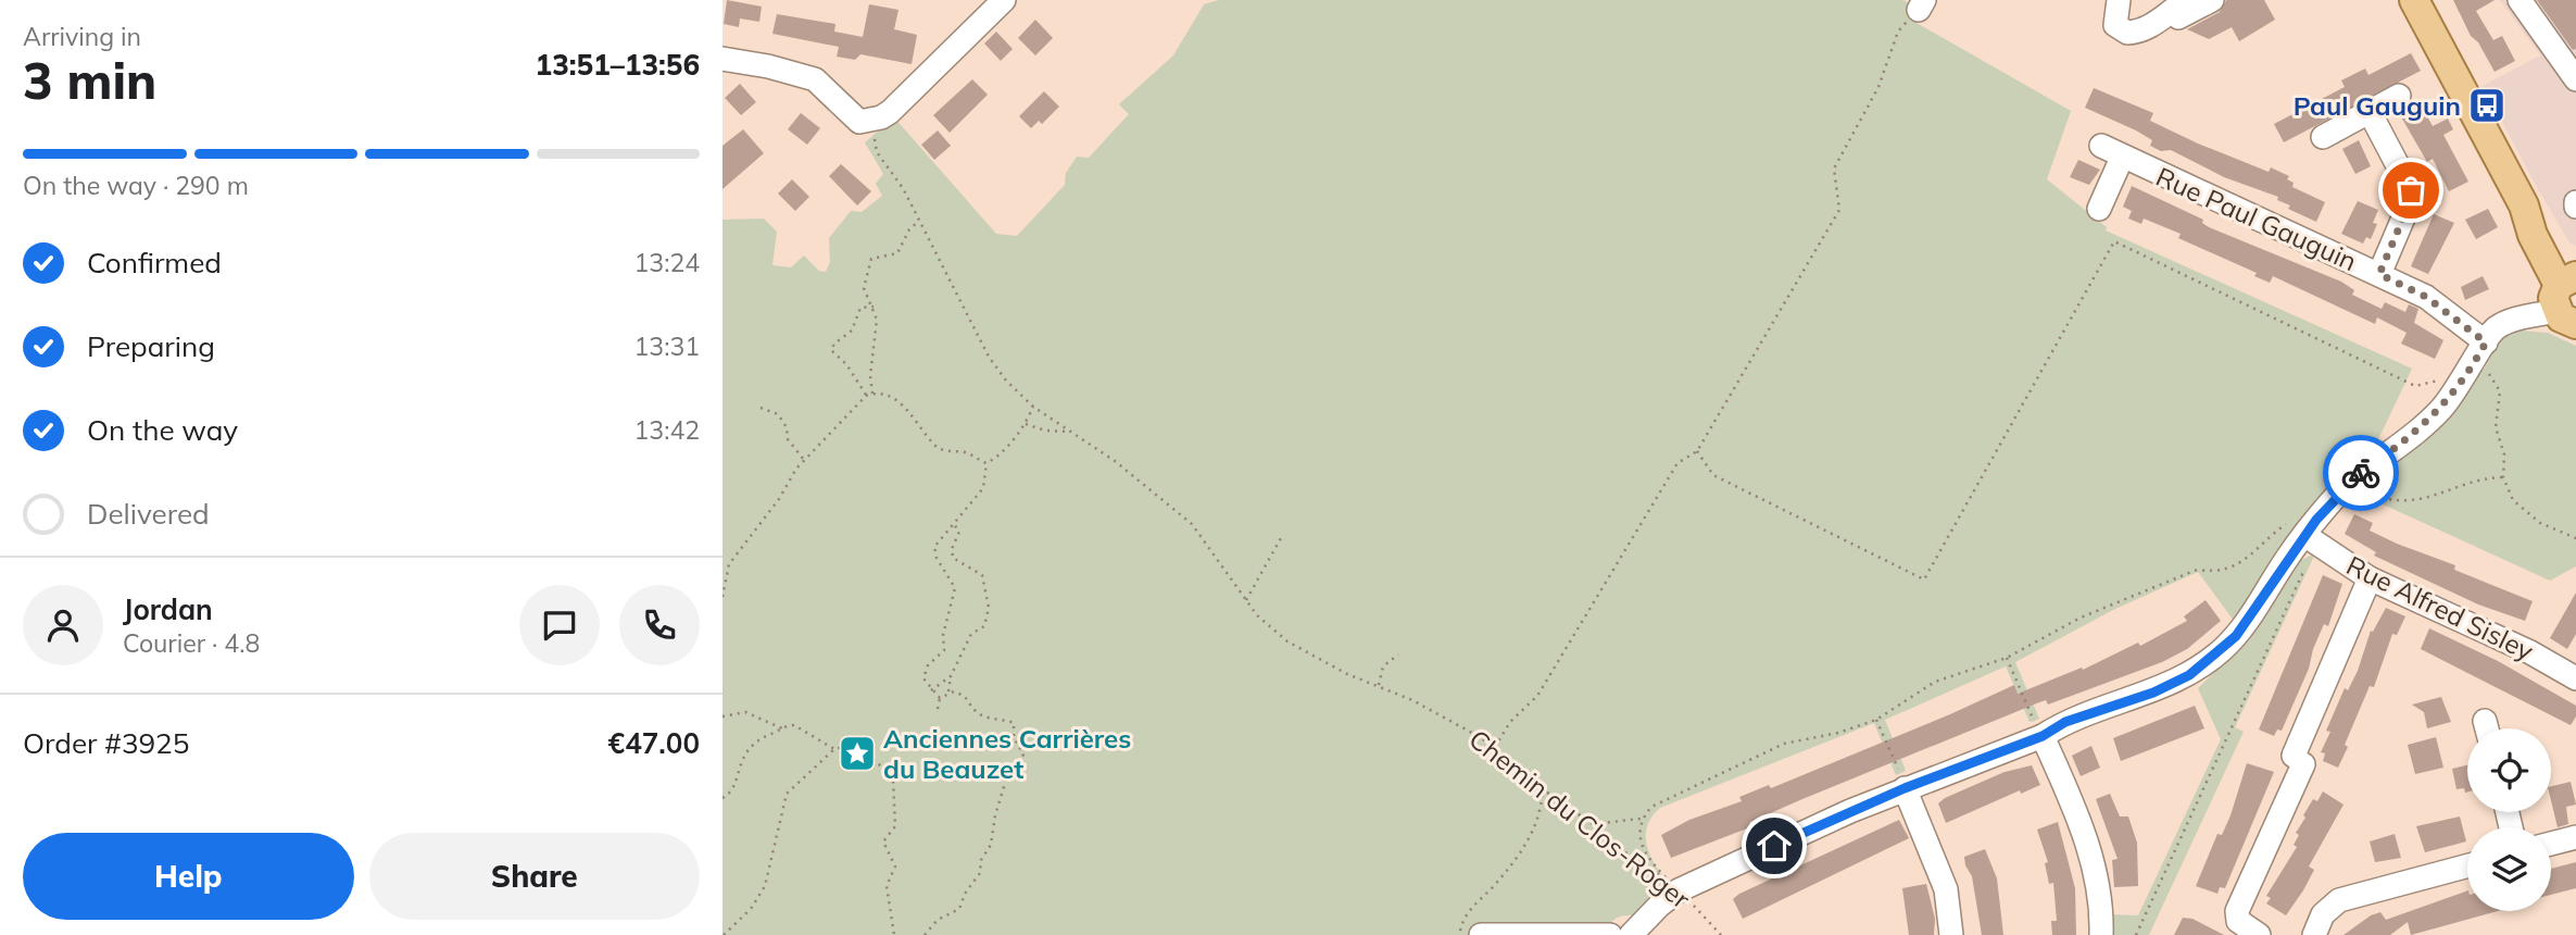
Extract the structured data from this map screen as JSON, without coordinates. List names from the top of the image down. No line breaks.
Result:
{"streets":{"street":["Rue Paul Gauguin","Rue Alfred Sisley"],"path":["Chemin du Clos-Roger"]},"places":{"bus stop":["Paul Gauguin"],"place":["Anciennes Carrières du Beauzet"]},"page":{"heading":["3 min","Arriving in","13:51–13:56"],"panel":["Jordan","Courier · 4.8","Order #3925","€47.00"],"bar":"On the way · 290 m","list":[["Confirmed","13:24"],["Preparing","13:31"],["On the way","13:42"],"Delivered"],"buttons":["Help","Share"]}}
